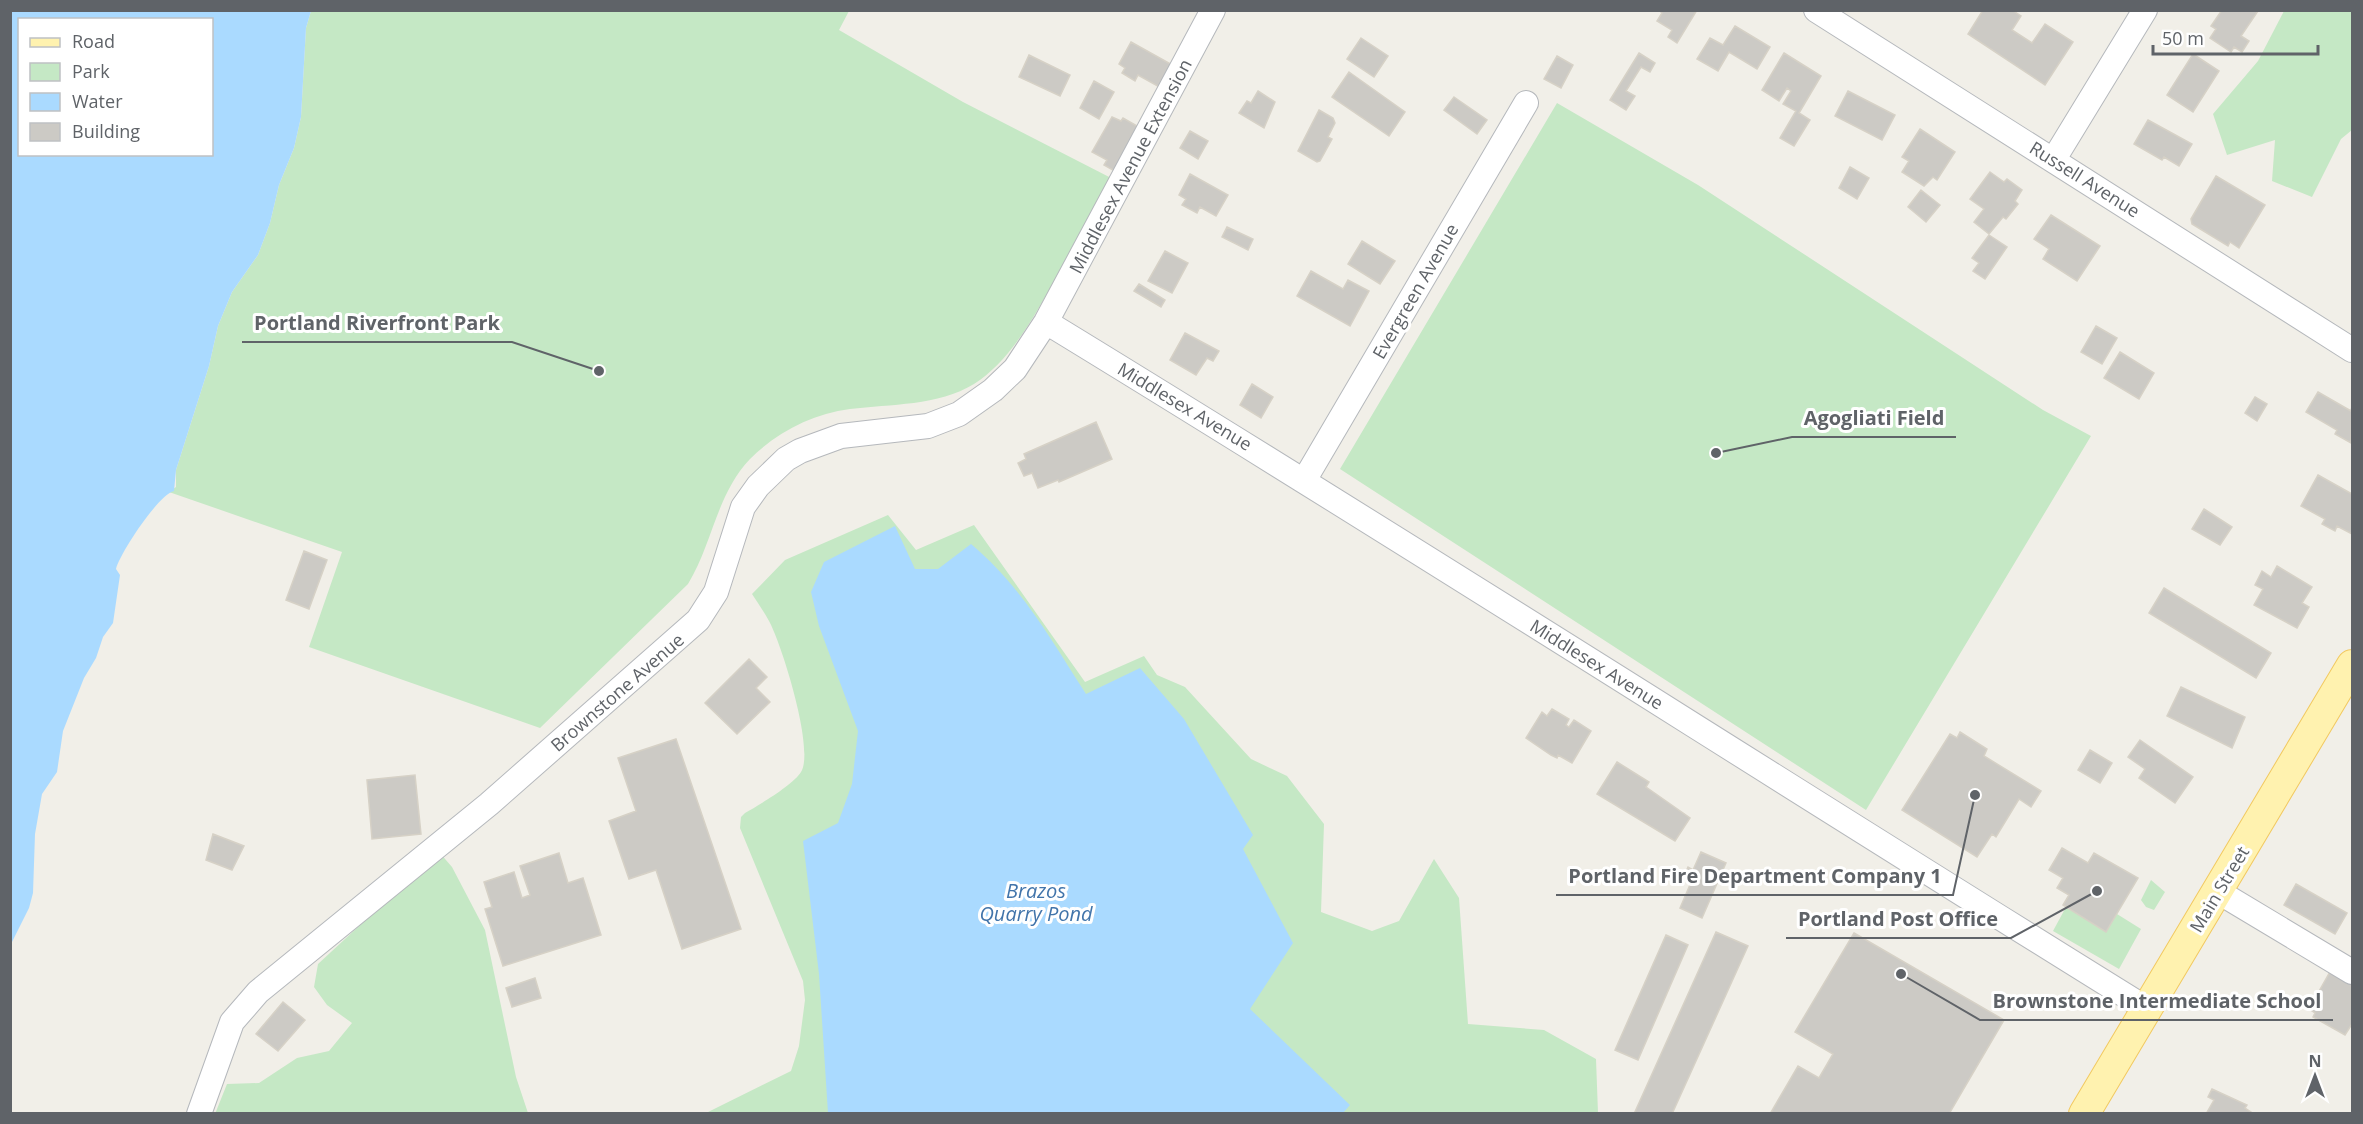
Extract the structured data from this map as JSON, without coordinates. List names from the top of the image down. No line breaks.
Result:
{"streets":{"main road":["Main Street"],"street":["Middlesex Avenue Extension","Russell Avenue","Evergreen Avenue","Middlesex Avenue","Brownstone Avenue"]},"crossings":[["Middlesex Avenue Extension","Middlesex Avenue"],["Middlesex Avenue Extension","Brownstone Avenue"],["Evergreen Avenue","Middlesex Avenue"],["Middlesex Avenue","Brownstone Avenue"],["Middlesex Avenue","Main Street"]],"water":["Brazos Quarry Pond"],"places":["Portland Riverfront Park","Agogliati Field","Portland Fire Department Company 1","Portland Post Office","Brownstone Intermediate School"],"legend":["Road","Park","Water","Building"],"scale_bar":"50 m","north":"top"}
